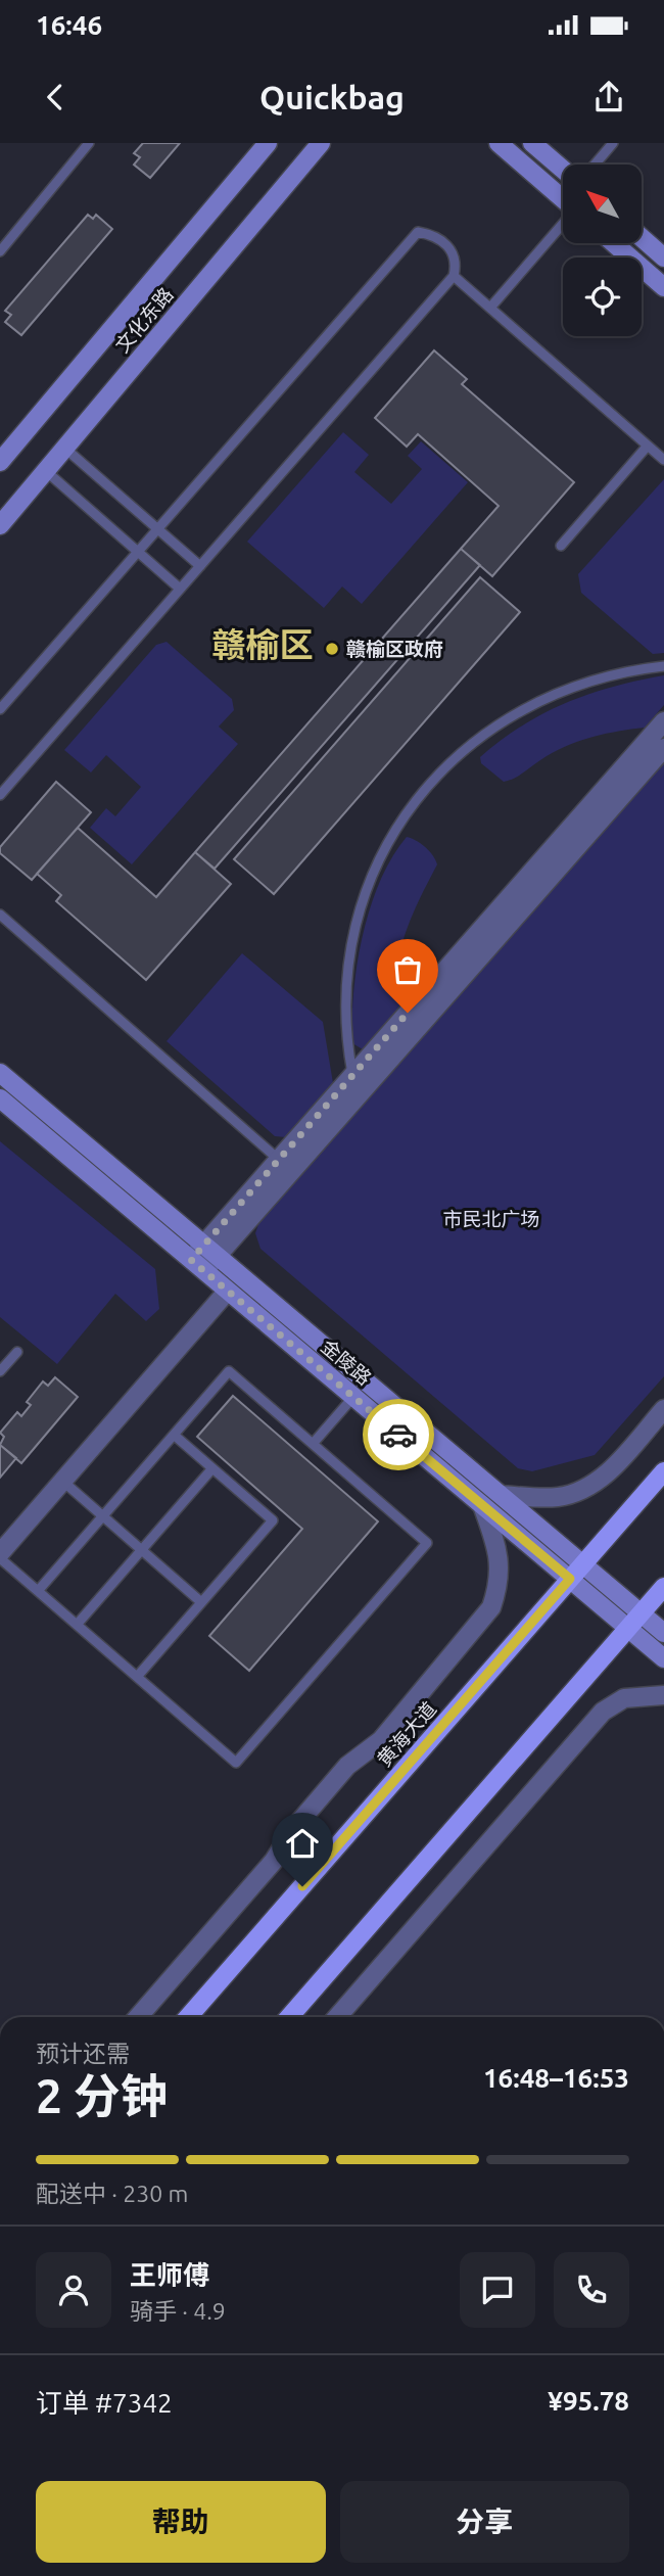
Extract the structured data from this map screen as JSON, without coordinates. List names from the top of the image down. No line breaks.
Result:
{"streets":{"main road":["黄海大道"],"street":["文化东路","金陵路"]},"crossings":[["金陵路","黄海大道"]],"districts":["赣榆区"],"parks":["市民北广场"],"places":["赣榆区政府"],"north":"top left","page":{"status":"16:46","header":"Quickbag","heading":["2 分钟","预计还需","16:48–16:53"],"panel":["王师傅","骑手 · 4.9","订单 #7342","¥95.78"],"bar":"配送中 · 230 m","buttons":["帮助","分享"]}}
